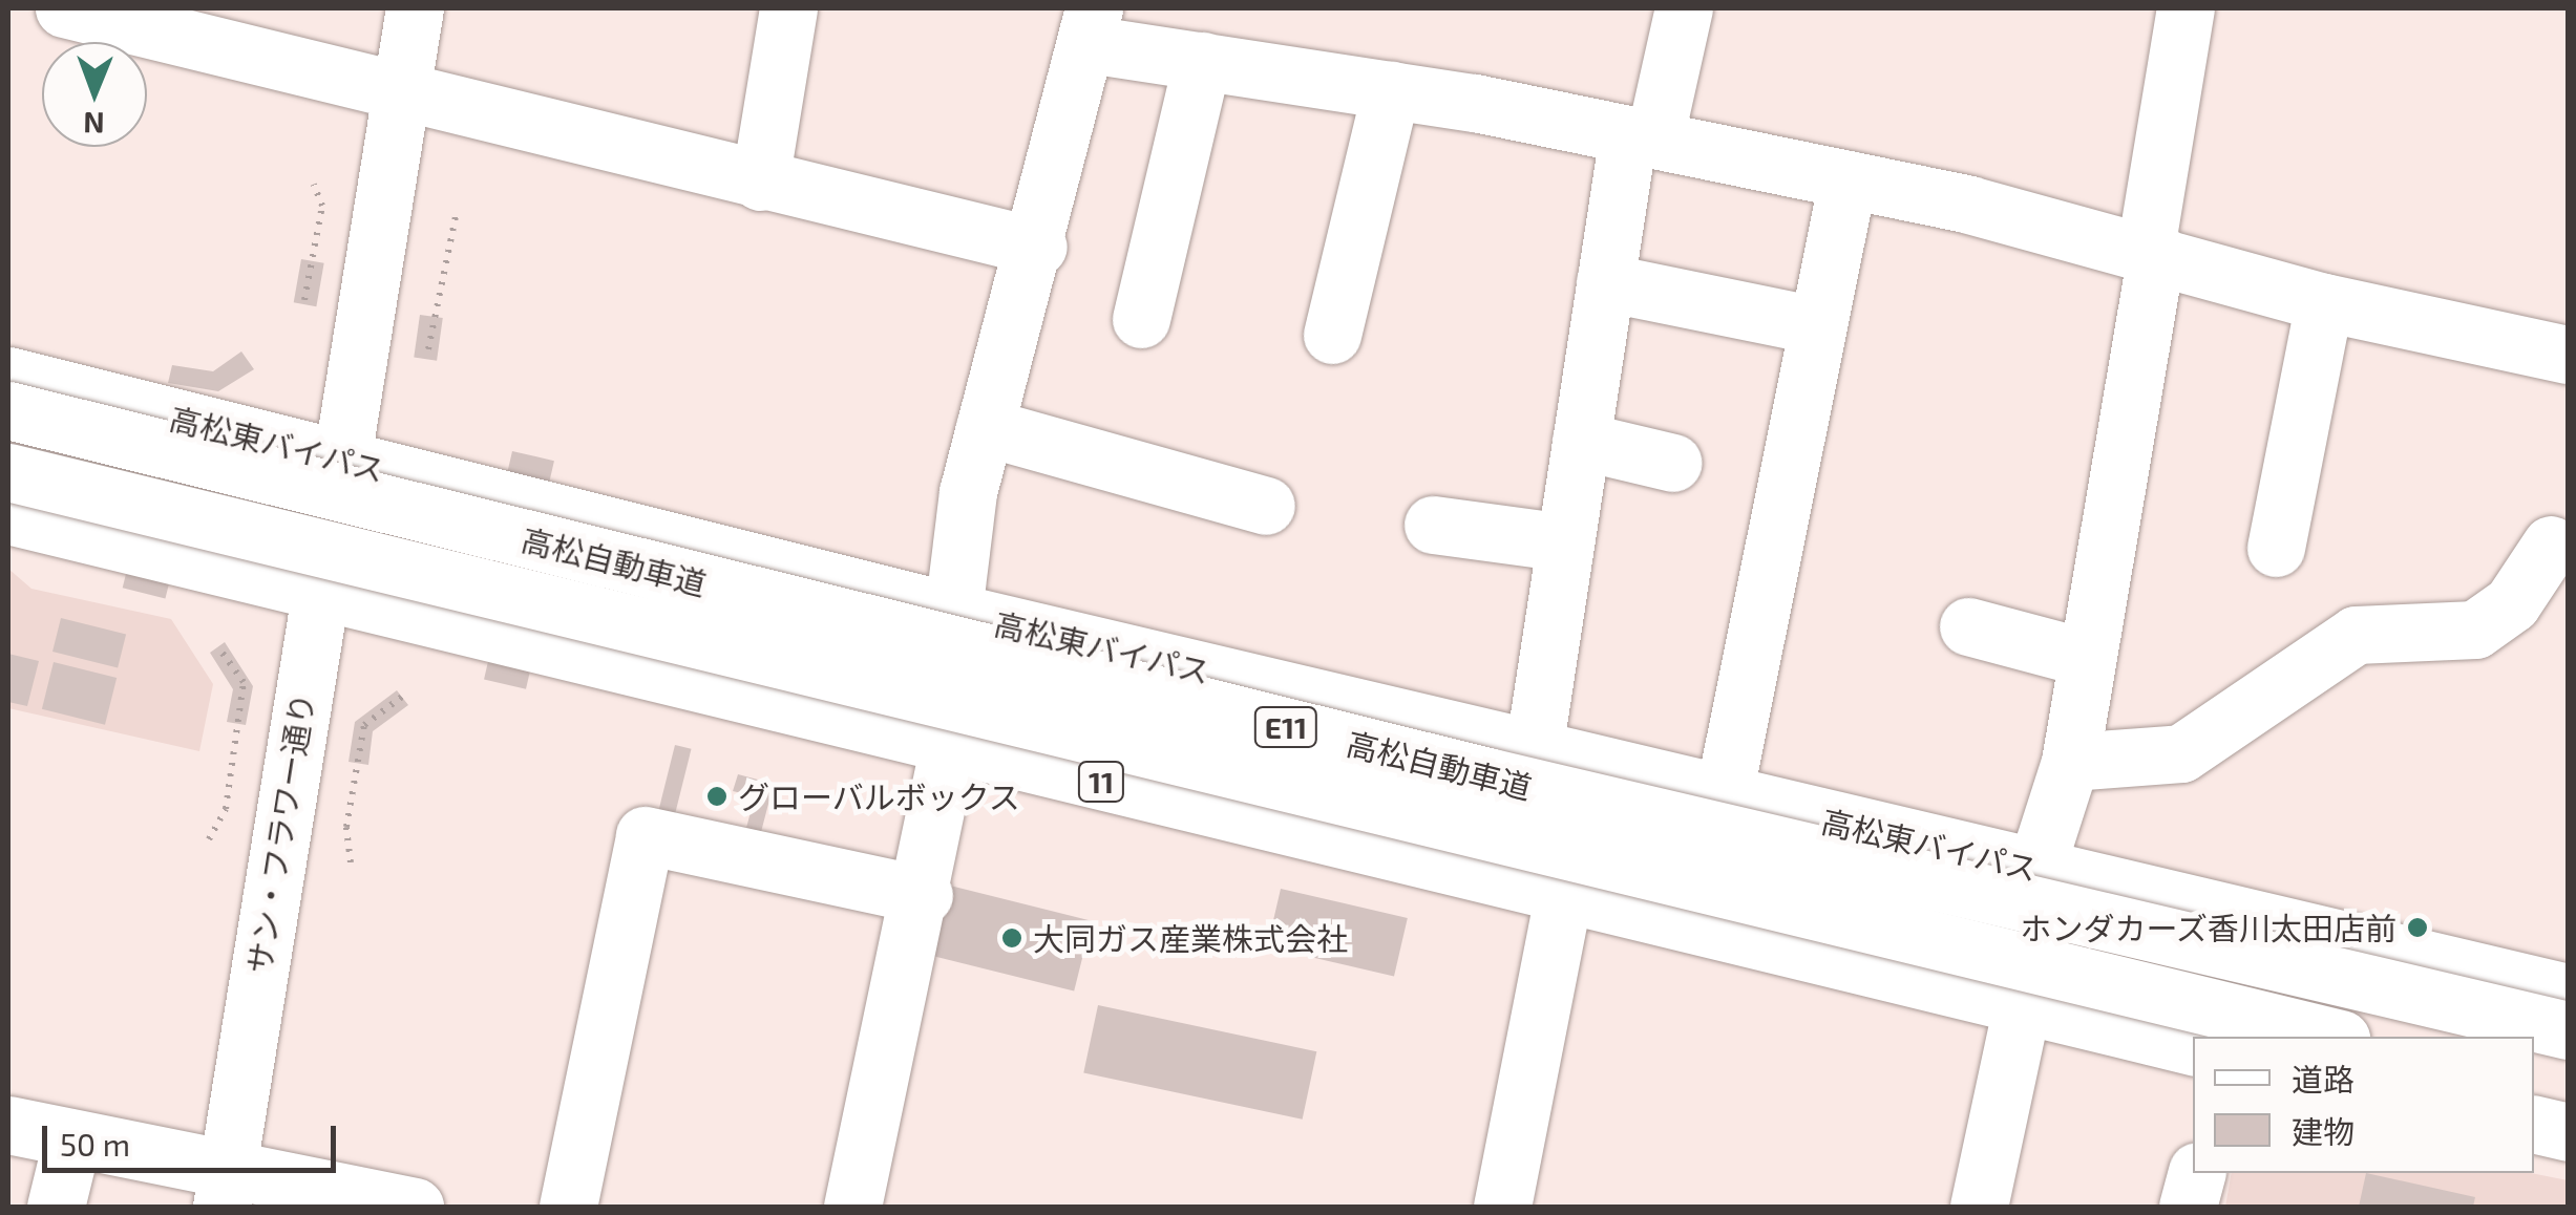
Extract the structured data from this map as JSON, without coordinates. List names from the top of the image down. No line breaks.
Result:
{"streets":{"main road":["高松東バイパス","高松自動車道","E11","11","サン・フラワー通り"]},"crossings":[["高松東バイパス","サン・フラワー通り"],["11","サン・フラワー通り"]],"places":["グローバルボックス","ホンダカーズ香川太田店前","大同ガス産業株式会社"],"legend":["道路","建物"],"scale_bar":"50 m","north":"bottom"}
